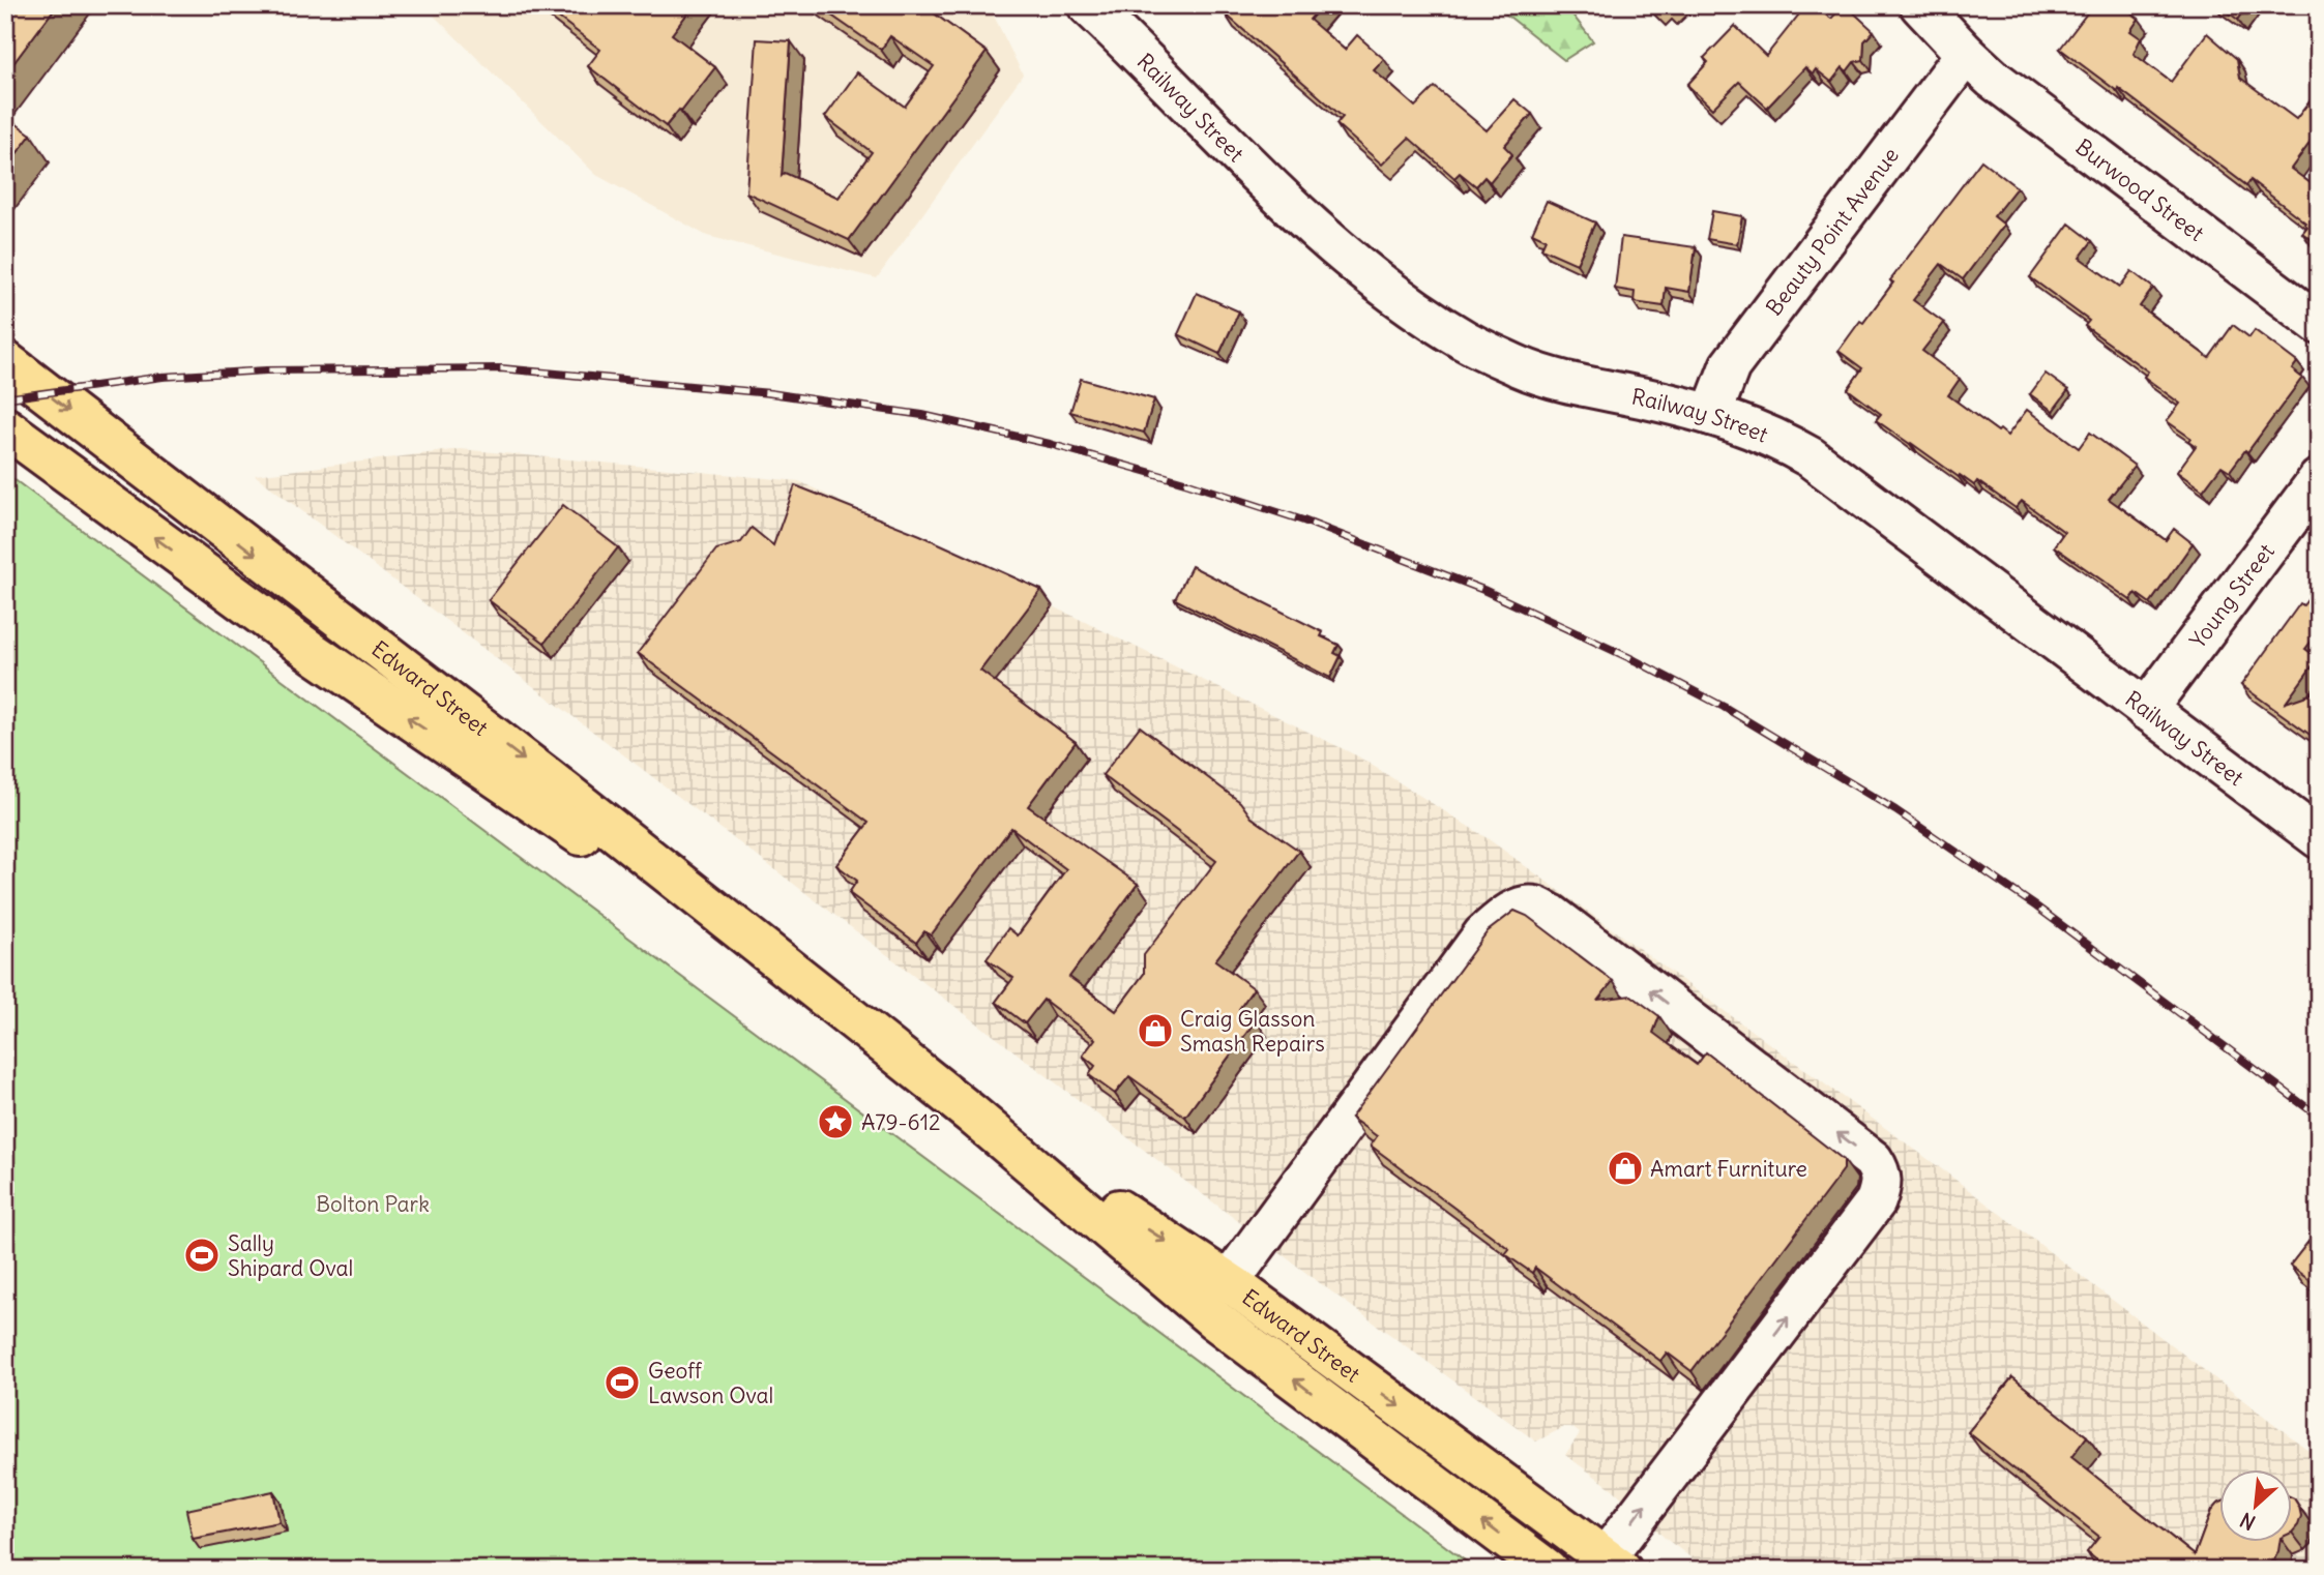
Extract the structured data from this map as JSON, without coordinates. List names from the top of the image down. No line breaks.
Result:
{"streets":{"highway":["Edward Street"],"street":["Railway Street","Burwood Street","Beauty Point Avenue","Young Street"]},"crossings":[["Railway Street","Beauty Point Avenue"],["Railway Street","Young Street"],["Burwood Street","Beauty Point Avenue"]],"parks":["Bolton Park"],"places":{"shop":["Craig Glasson Smash Repairs","Amart Furniture"],"place":["A79-612"],"sports":["Sally Shipard Oval","Geoff Lawson Oval"]},"north":"bottom left"}
